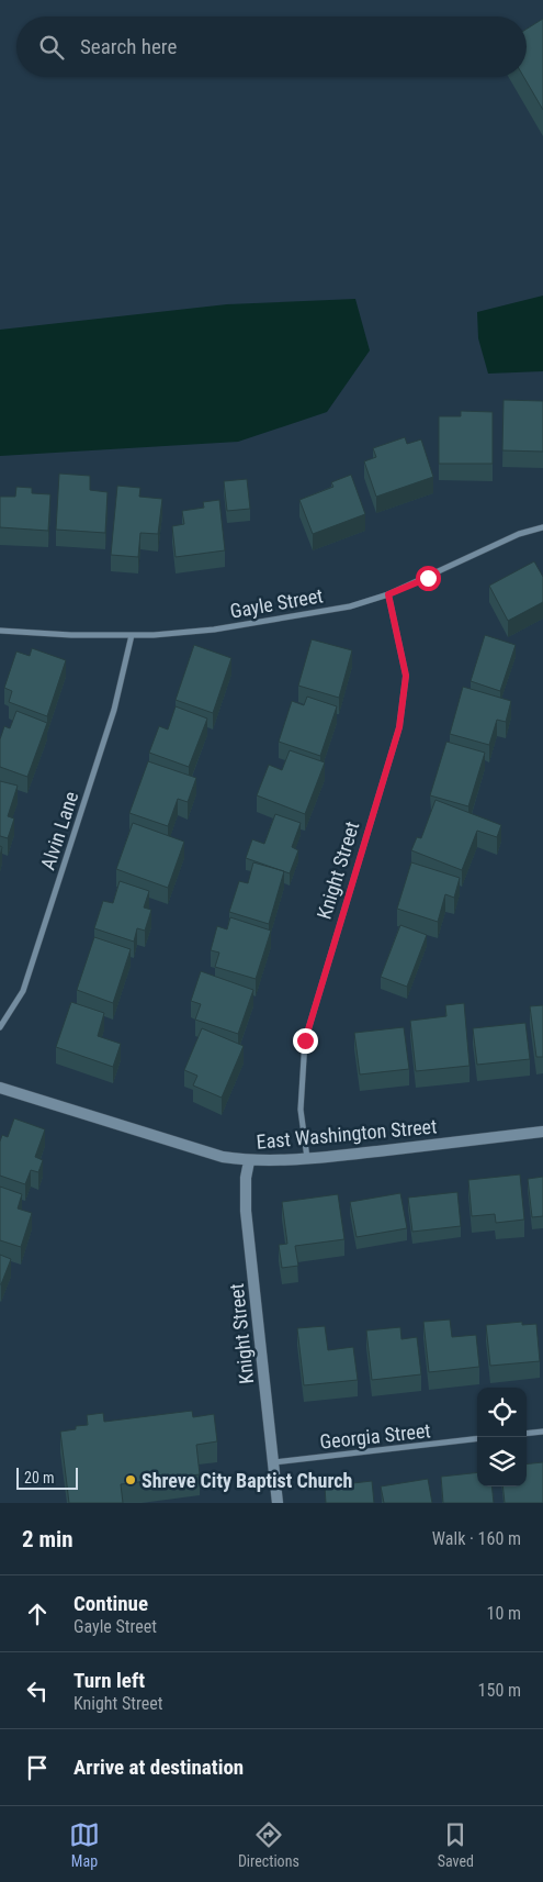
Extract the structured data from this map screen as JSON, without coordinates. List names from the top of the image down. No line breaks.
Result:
{"streets":{"street":["Gayle Street","Alvin Lane","Knight Street","East Washington Street","Georgia Street"]},"crossings":[["Gayle Street","Alvin Lane"],["Gayle Street","Knight Street"],["Knight Street","East Washington Street"],["Knight Street","Georgia Street"]],"places":["Shreve City Baptist Church"],"scale_bar":"20 m","page":{"search":"Search here","scale":"20 m","heading":["2 min","Walk · 160 m"],"list":[["Continue","Gayle Street","10 m"],["Turn left","Knight Street","150 m"],"Arrive at destination"],"nav":["Map","Directions","Saved"]}}
